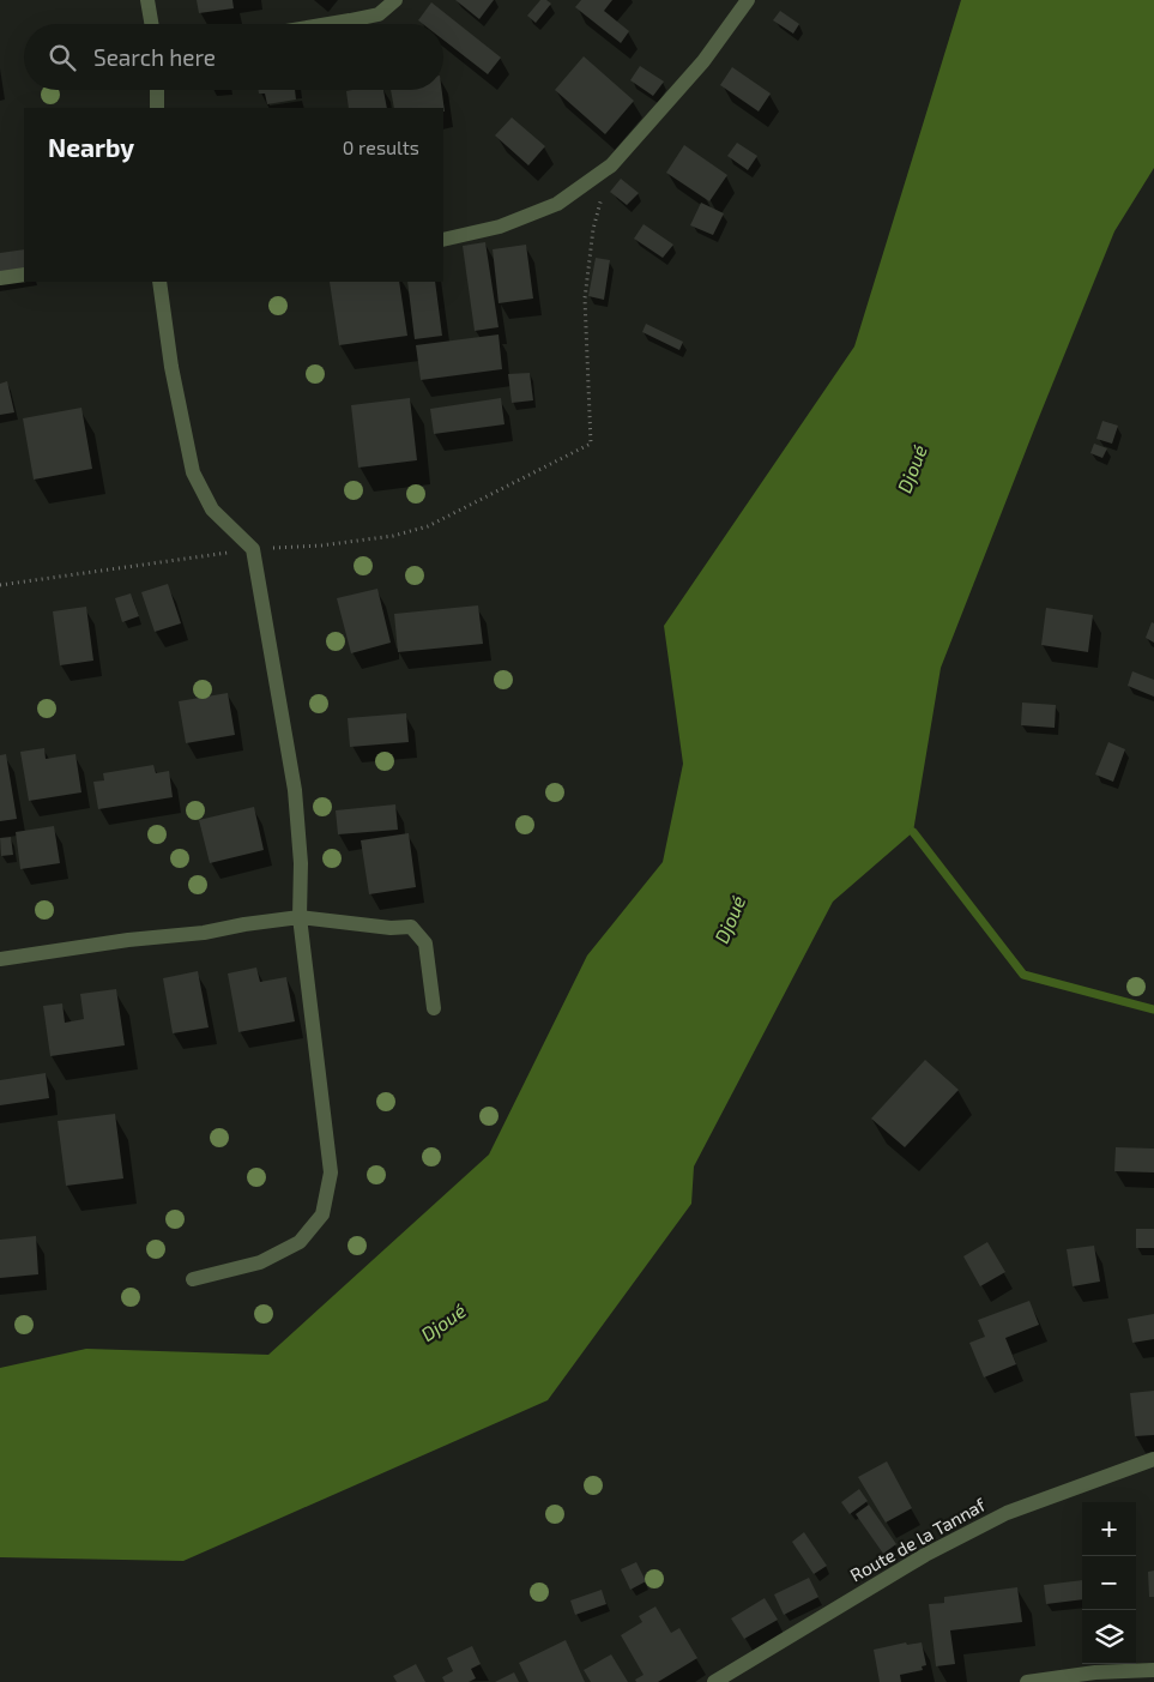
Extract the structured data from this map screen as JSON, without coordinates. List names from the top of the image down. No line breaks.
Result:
{"streets":{"street":["Route de la Tannaf"]},"water":["Djoué"],"page":{"search":"Search here","heading":["Nearby","0 results"],"map_buttons":["+","−"]}}
